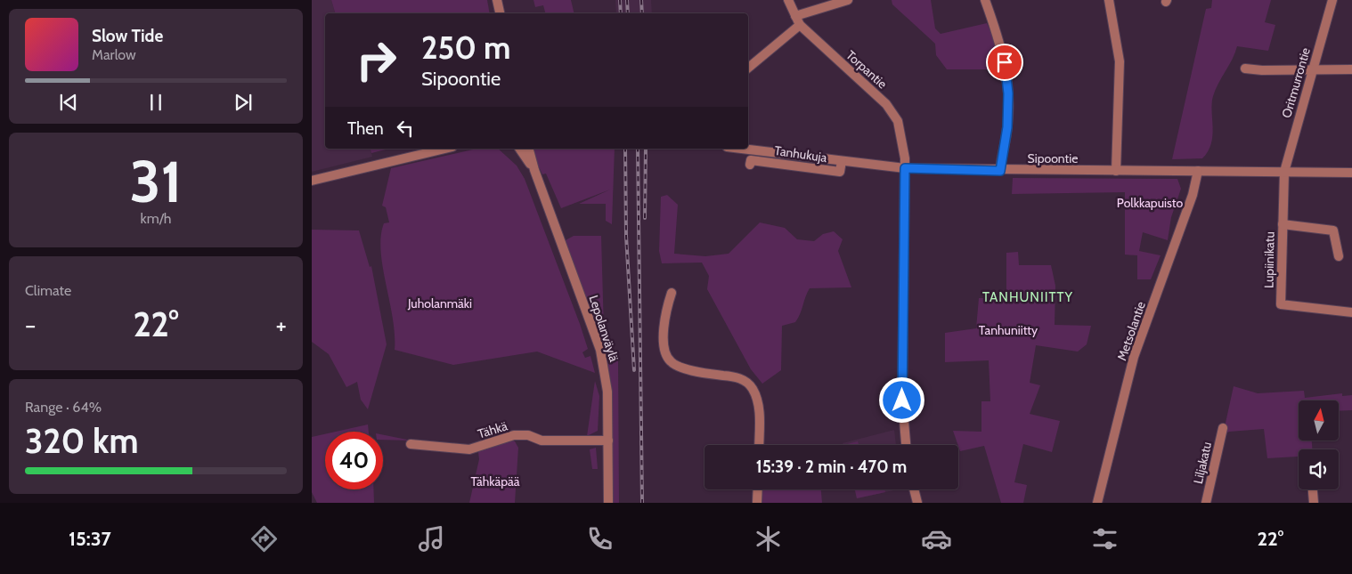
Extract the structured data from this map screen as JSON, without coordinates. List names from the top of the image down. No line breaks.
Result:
{"streets":{"street":["Torpantie","Oritmurrontie","Tanhukuja","Sipoontie","Lupiinikatu","Lepolanväylä","Metsolantie","Tähkä","Liljakatu"]},"crossings":[["Torpantie","Sipoontie"],["Oritmurrontie","Sipoontie"],["Oritmurrontie","Lupiinikatu"],["Tanhukuja","Sipoontie"],["Sipoontie","Lupiinikatu"],["Sipoontie","Metsolantie"],["Lepolanväylä","Tähkä"]],"districts":["TANHUNIITTY"],"parks":["Polkkapuisto","Juholanmäki","Tanhuniitty","Tähkäpää"],"north":"top","page":{"turn":["250 m","Sipoontie"],"song":["Slow Tide","Marlow"],"then":"Then","tile":[["31","km/h"],"Climate",["Range · 64%","320 km"]],"heat":["−","22°","+"],"limit":"40","trip":"15:39 · 2 min · 470 m","tabs":["15:37","22°"]}}
